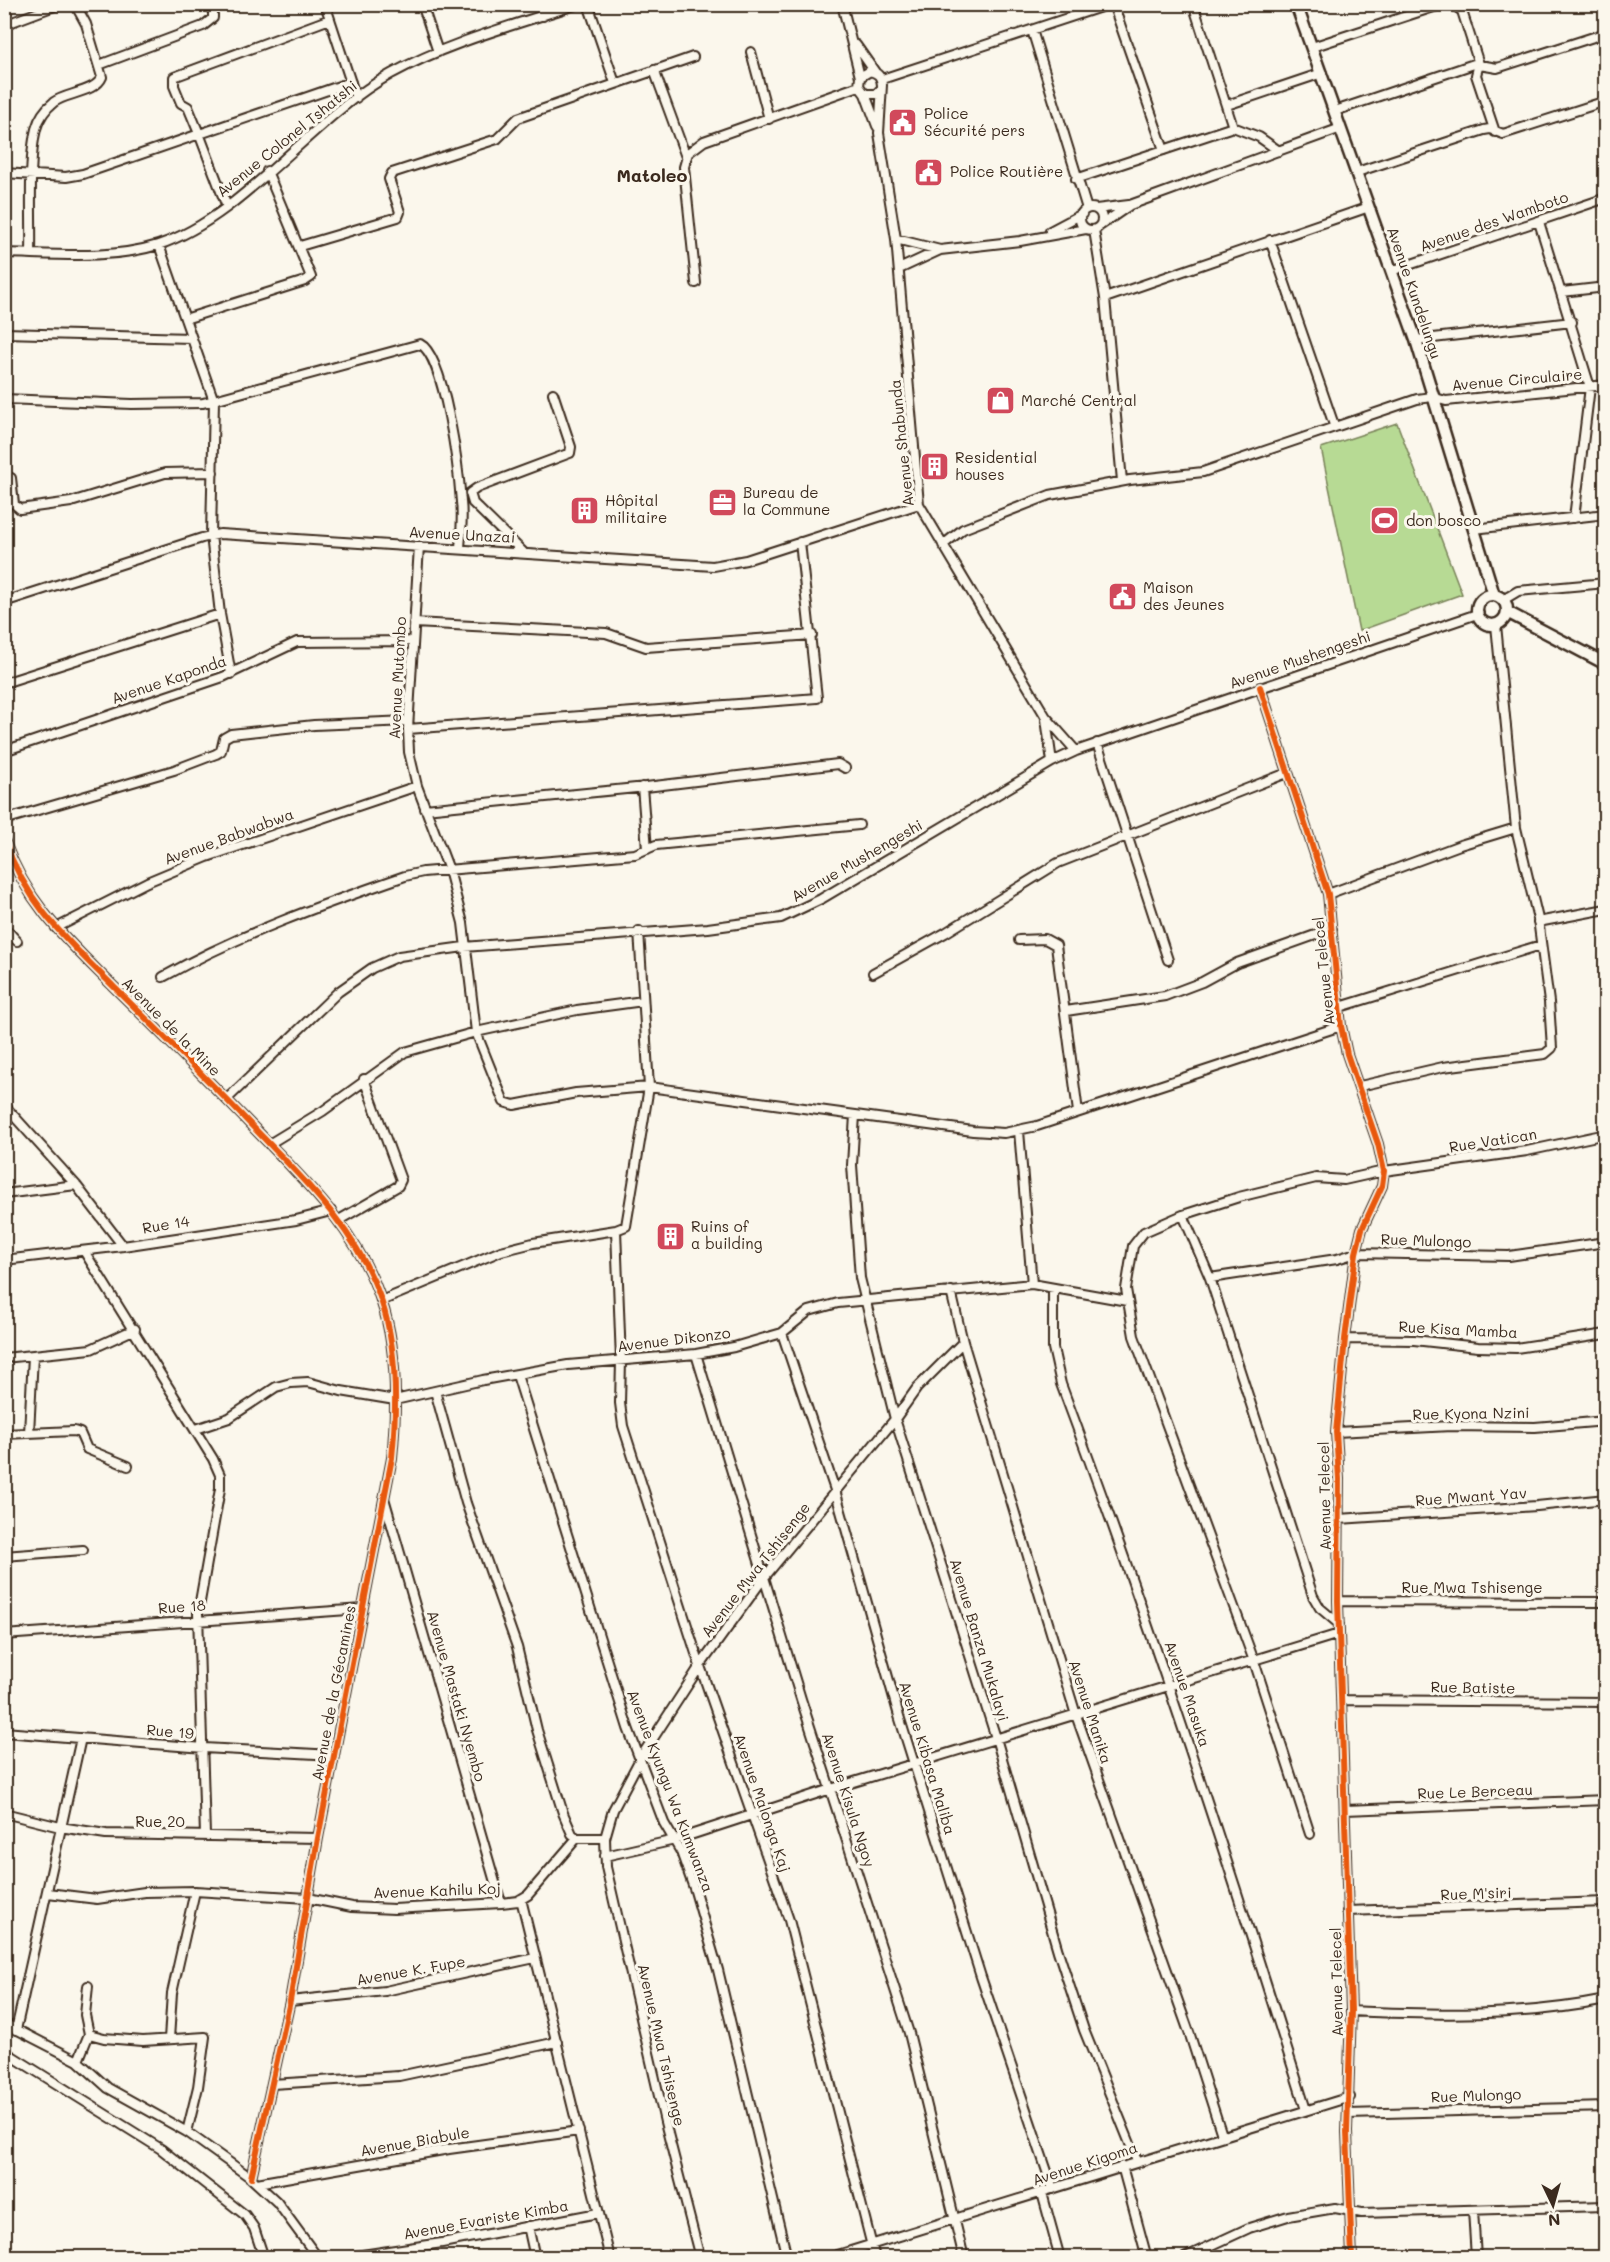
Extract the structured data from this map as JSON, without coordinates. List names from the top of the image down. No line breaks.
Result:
{"streets":{"street":["Avenue Colonel Tshatshi","Avenue des Wamboto","Avenue Kundelungu","Avenue Circulaire","Avenue Shabunda","Avenue Unazai","Avenue Mushengeshi","Avenue Mutombo","Avenue Kaponda","Avenue Babwabwa","Avenue Telecel","Avenue de la Mine","Rue Vatican","Rue 14","Rue Mulongo","Rue Kisa Mamba","Avenue Dikonzo","Rue Kyona Nzini","Rue Mwant Yav","Avenue Mwa Tshisenge","Rue Mwa Tshisenge","Rue 18","Avenue Banza Mukalayi","Rue Batiste","Avenue de la Gécamines","Avenue Masuka","Avenue Mastaki Nyembo","Avenue Manika","Rue 19","Avenue Kibasa Maliba","Avenue Kyungu Wa Kumwanza","Rue Le Berceau","Avenue Kisula Ngoy","Avenue Malonga Kaj","Rue 20","Avenue Kahilu Koj","Rue M'siri","Avenue K. Fupe","Avenue Biabule","Avenue Kigoma","Avenue Evariste Kimba"]},"crossings":[["Avenue des Wamboto","Avenue Kundelungu"],["Avenue Kundelungu","Avenue Circulaire"],["Avenue Kundelungu","Avenue Mushengeshi"],["Avenue Circulaire","Avenue Shabunda"],["Avenue Shabunda","Avenue Unazai"],["Avenue Unazai","Avenue Mutombo"],["Avenue Mushengeshi","Avenue Mutombo"],["Avenue Mushengeshi","Avenue Telecel"],["Avenue Mushengeshi","Avenue de la Mine"],["Avenue Mutombo","Avenue Kaponda"],["Avenue Mutombo","Avenue Babwabwa"],["Avenue Babwabwa","Avenue de la Mine"],["Avenue Telecel","Rue Vatican"],["Avenue Telecel","Rue Mulongo"],["Avenue Telecel","Rue Kisa Mamba"],["Avenue Telecel","Rue Kyona Nzini"],["Avenue Telecel","Rue Mwant Yav"],["Avenue Telecel","Rue Mwa Tshisenge"],["Avenue Telecel","Rue Batiste"],["Avenue Telecel","Rue Le Berceau"],["Avenue Telecel","Rue M'siri"],["Avenue Telecel","Avenue Kigoma"],["Avenue de la Mine","Rue 14"],["Avenue de la Mine","Avenue de la Gécamines"],["Rue Vatican","Avenue Dikonzo"],["Avenue Dikonzo","Avenue Banza Mukalayi"],["Avenue Dikonzo","Avenue de la Gécamines"],["Avenue Dikonzo","Avenue Masuka"],["Avenue Dikonzo","Avenue Manika"],["Avenue Dikonzo","Avenue Kibasa Maliba"],["Avenue Dikonzo","Avenue Kyungu Wa Kumwanza"],["Avenue Dikonzo","Avenue Kisula Ngoy"],["Avenue Dikonzo","Avenue Malonga Kaj"],["Avenue Mwa Tshisenge","Avenue Banza Mukalayi"],["Avenue Mwa Tshisenge","Avenue Manika"],["Avenue Mwa Tshisenge","Avenue Kibasa Maliba"],["Avenue Mwa Tshisenge","Avenue Kyungu Wa Kumwanza"],["Avenue Mwa Tshisenge","Avenue Kisula Ngoy"],["Avenue Mwa Tshisenge","Avenue Malonga Kaj"],["Rue 18","Avenue de la Gécamines"],["Avenue Banza Mukalayi","Avenue Kigoma"],["Avenue de la Gécamines","Avenue Mastaki Nyembo"],["Avenue de la Gécamines","Rue 19"],["Avenue de la Gécamines","Rue 20"],["Avenue de la Gécamines","Avenue Kahilu Koj"],["Avenue de la Gécamines","Avenue K. Fupe"],["Avenue de la Gécamines","Avenue Biabule"],["Avenue Masuka","Avenue Kigoma"],["Avenue Mastaki Nyembo","Avenue Kahilu Koj"],["Avenue Manika","Avenue Kigoma"],["Avenue Kibasa Maliba","Avenue Kigoma"],["Avenue Kisula Ngoy","Avenue Kigoma"],["Avenue Malonga Kaj","Avenue Kigoma"]],"districts":["Matoleo"],"places":{"public building":["Police Sécurité pers","Police Routière","Maison des Jeunes"],"shop":["Marché Central"],"building":["Residential houses","Hôpital militaire","Ruins of a building"],"office":["Bureau de la Commune"],"sports":["don bosco"]},"north":"bottom"}
